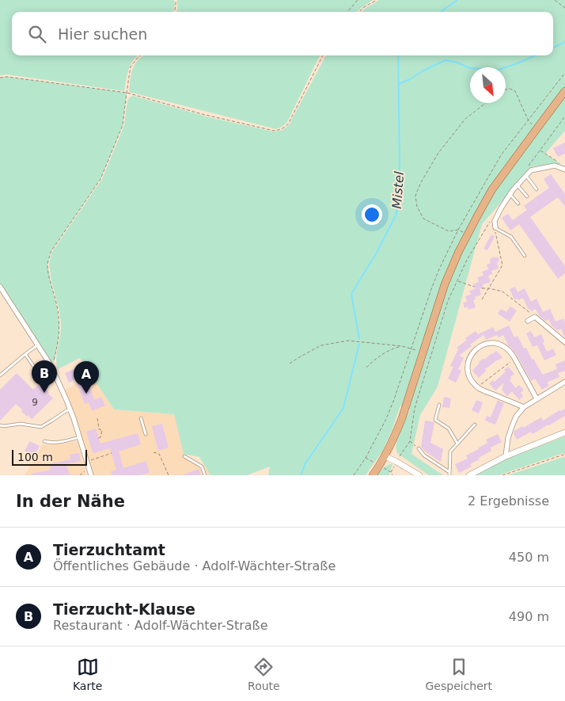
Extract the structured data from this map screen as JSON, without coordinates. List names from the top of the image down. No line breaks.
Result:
{"water":["Mistel"],"house_numbers":["9"],"scale_bar":"100 m","north":"bottom right","page":{"search":"Hier suchen","pins":["B","A"],"scale":"100 m","heading":["In der Nähe","2 Ergebnisse"],"list":[{"mark":"A","name":"Tierzuchtamt","note":"Öffentliches Gebäude · Adolf-Wächter-Straße","value":"450 m"},{"mark":"B","name":"Tierzucht-Klause","note":"Restaurant · Adolf-Wächter-Straße","value":"490 m"}],"nav":["Karte","Route","Gespeichert"]}}
